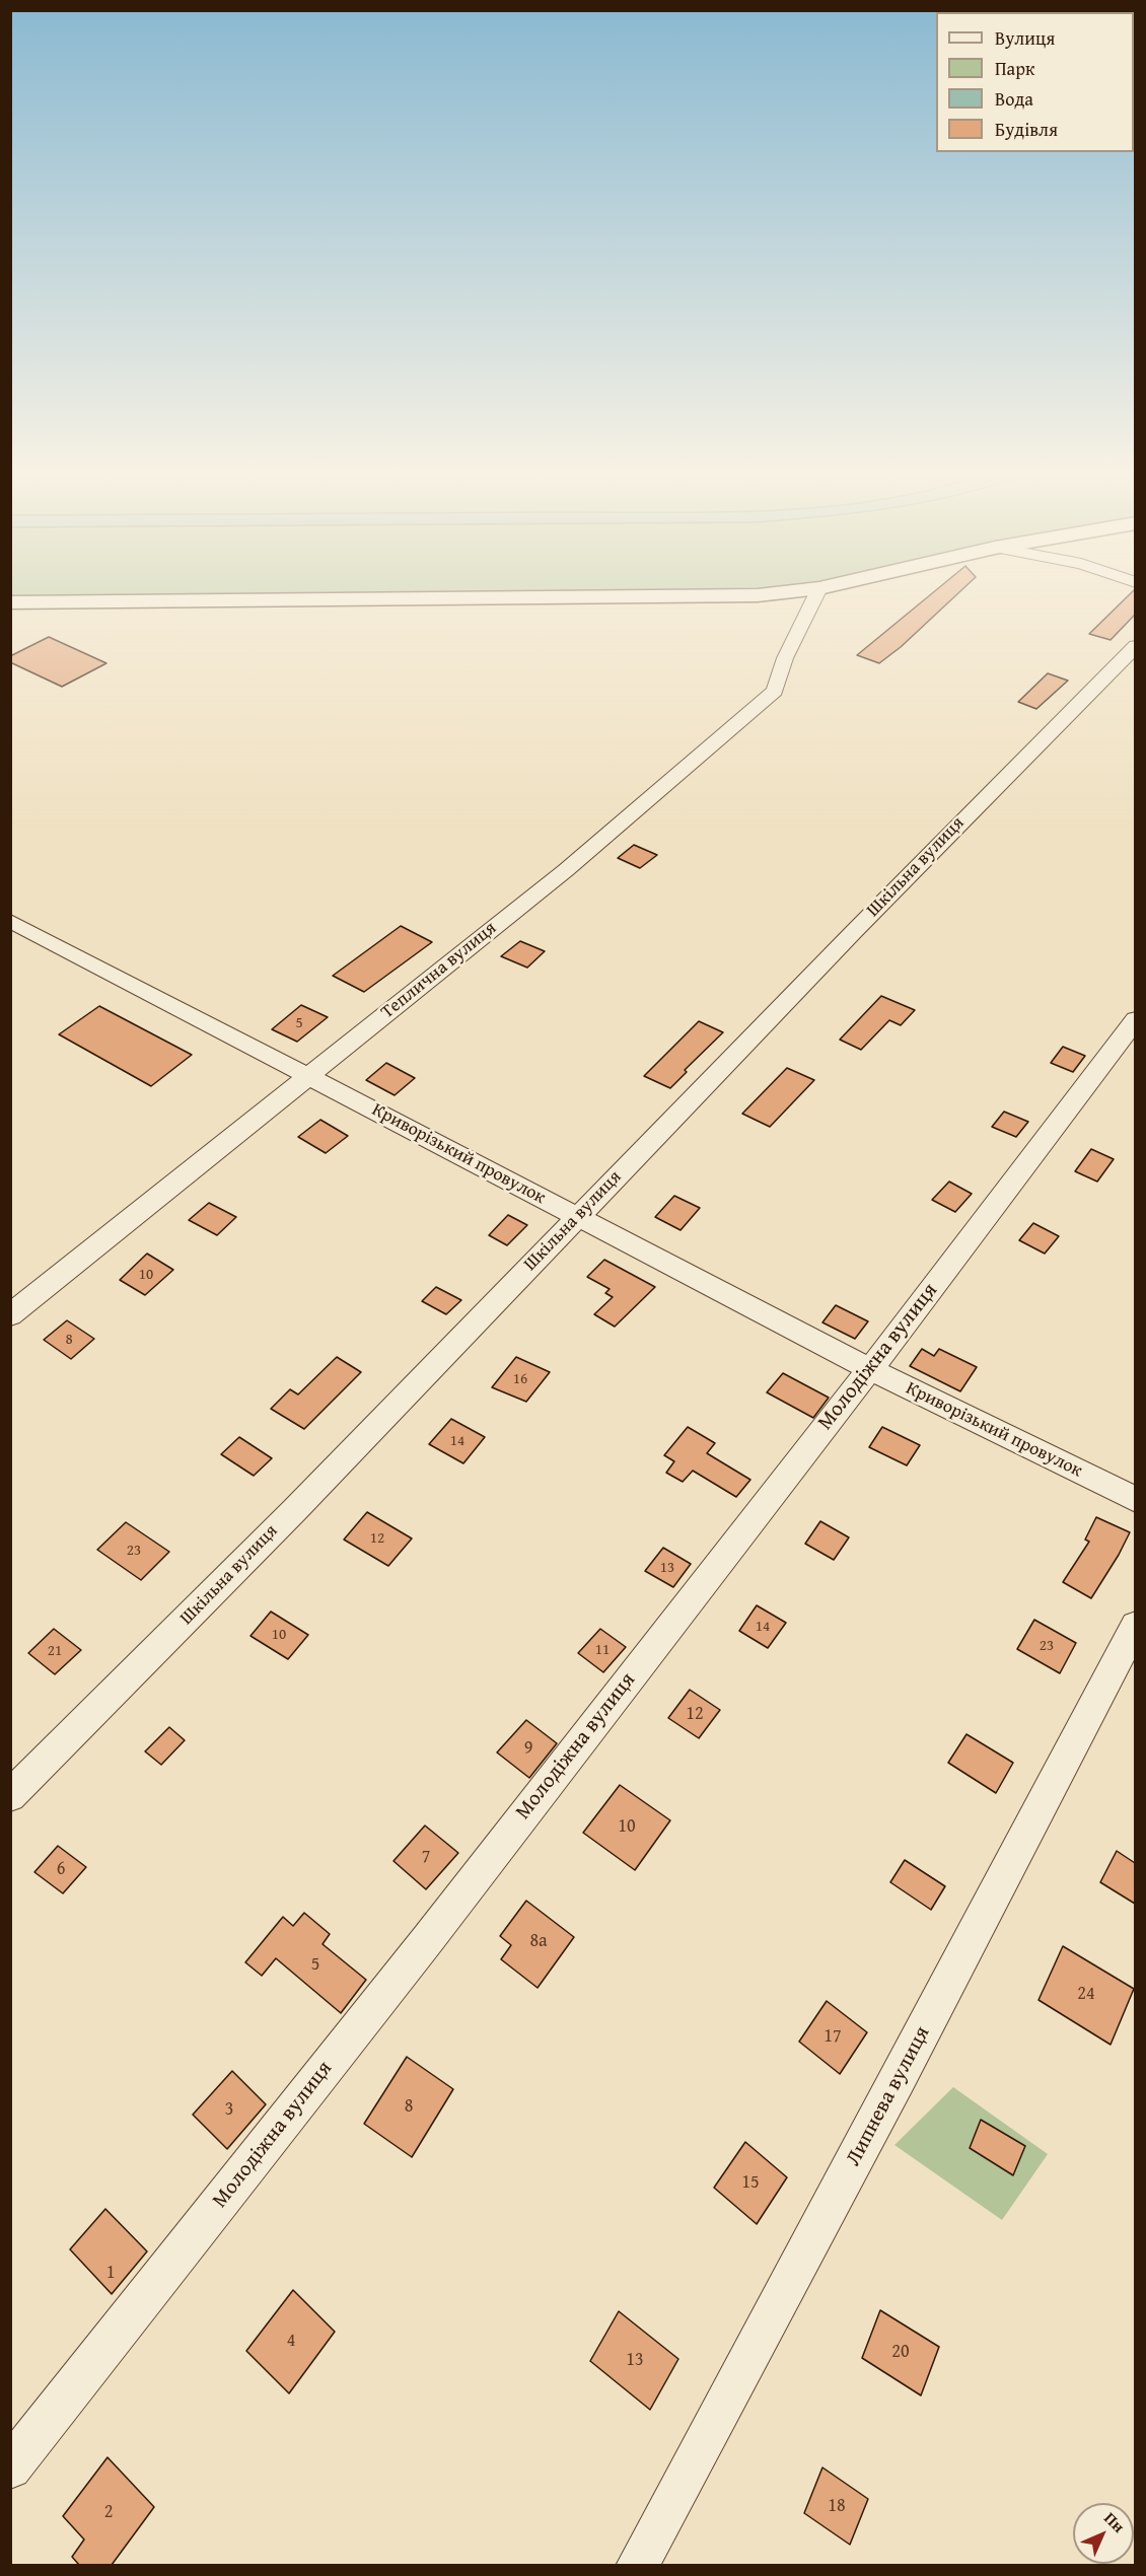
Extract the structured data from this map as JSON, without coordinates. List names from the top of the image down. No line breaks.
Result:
{"streets":{"street":["Шкільна вулиця","Теплична вулиця","Криворізький провулок","Молодіжна вулиця","Липнева вулиця"]},"crossings":[["Шкільна вулиця","Криворізький провулок"],["Теплична вулиця","Криворізький провулок"],["Криворізький провулок","Молодіжна вулиця"]],"house_numbers":["5","10","8","16","14","12","23","13","14","10","23","11","21","12","9","10","7","6","8а","5","24","17","8","3","15","1","4","20","13","18","2"],"legend":["Вулиця","Парк","Вода","Будівля"],"north":"top right"}
